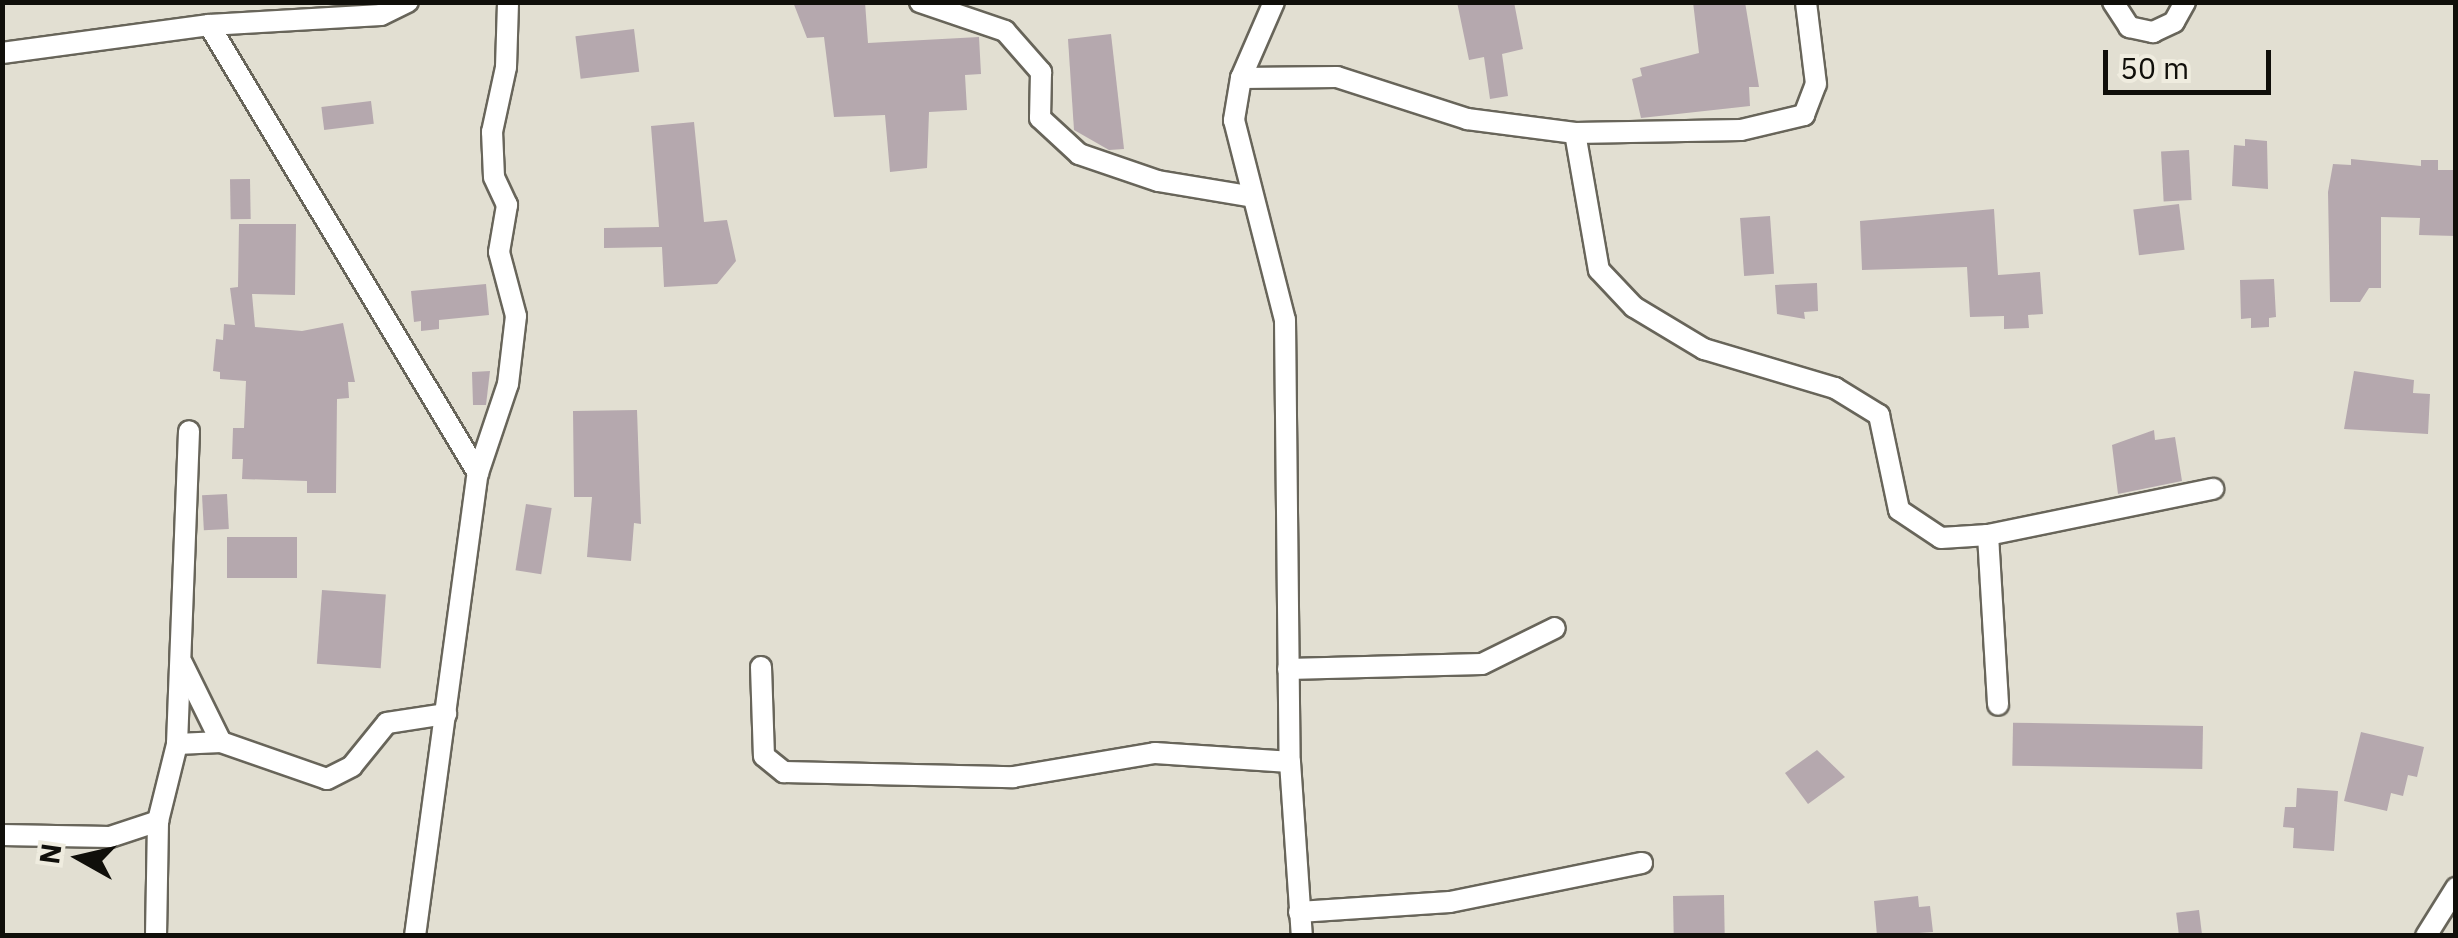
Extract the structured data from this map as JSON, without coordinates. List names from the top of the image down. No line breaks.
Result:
{"scale_bar":"50 m","north":"left"}
